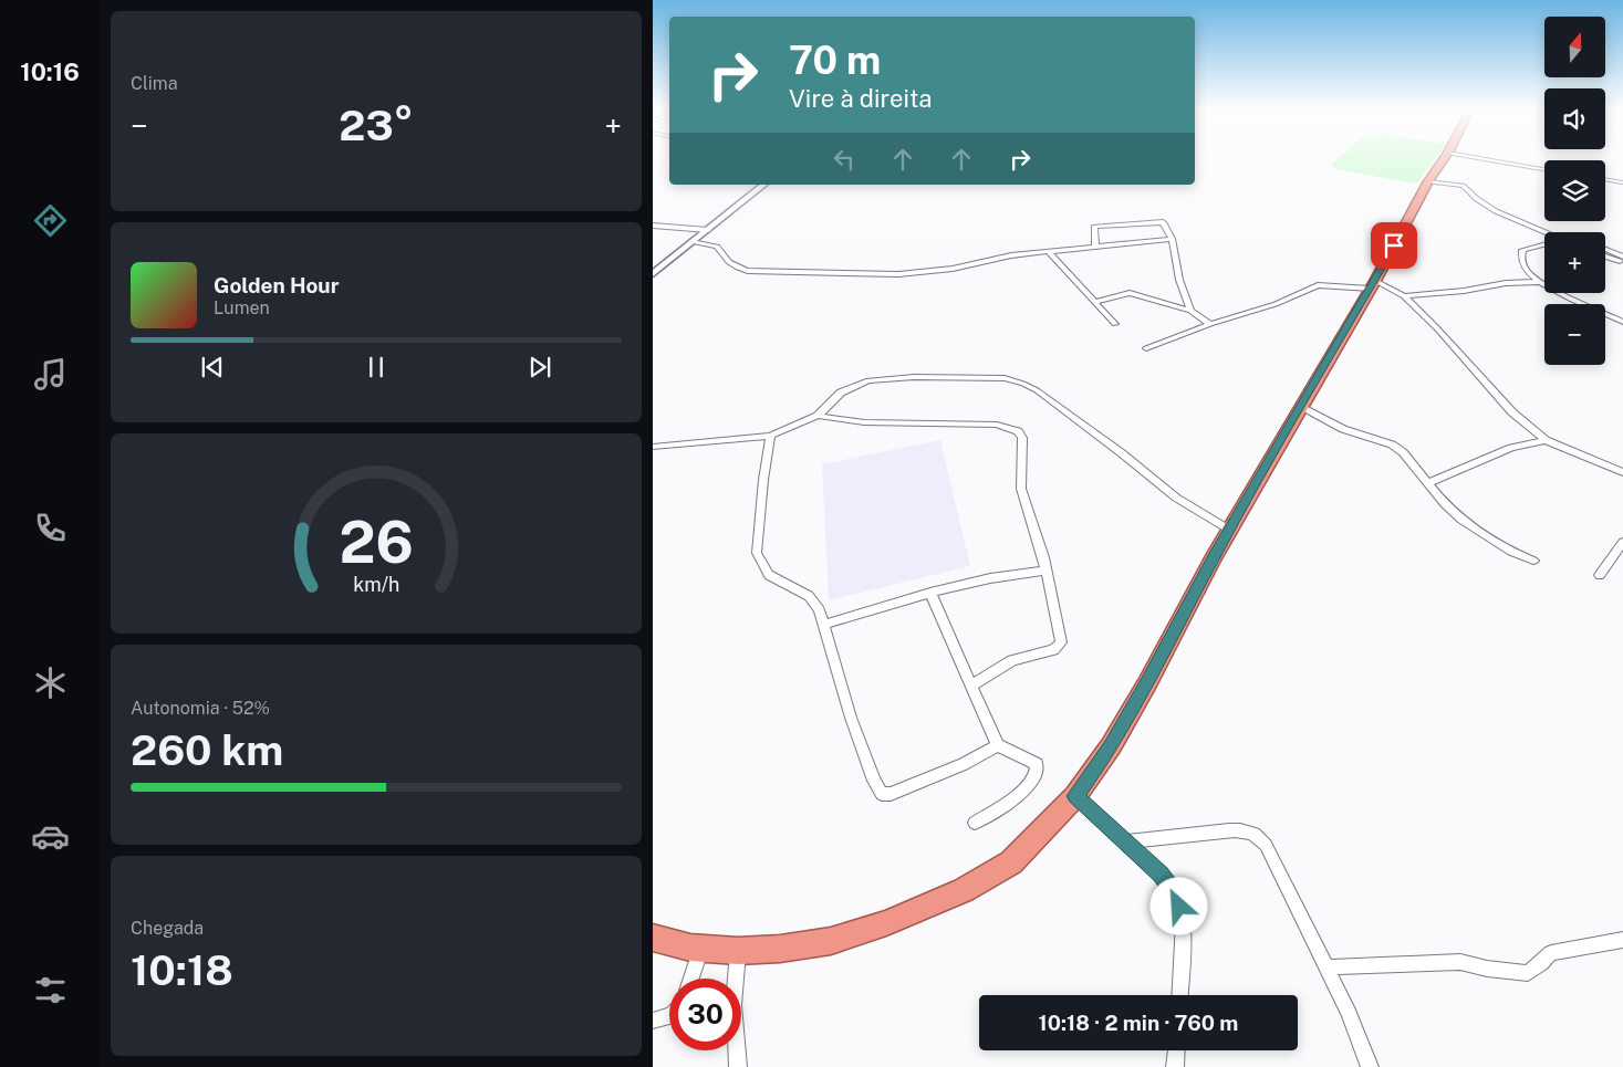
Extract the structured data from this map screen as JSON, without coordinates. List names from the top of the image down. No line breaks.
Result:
{"north":"top","page":{"tabs":"10:16","tile":["Clima",["Autonomia · 52%","260 km"],["Chegada","10:18"]],"map_buttons":["+","−"],"turn":["70 m","Vire à direita"],"heat":["−","23°","+"],"song":["Golden Hour","Lumen"],"limit":"30","trip":"10:18 · 2 min · 760 m","gauge":["26","km/h"]}}
